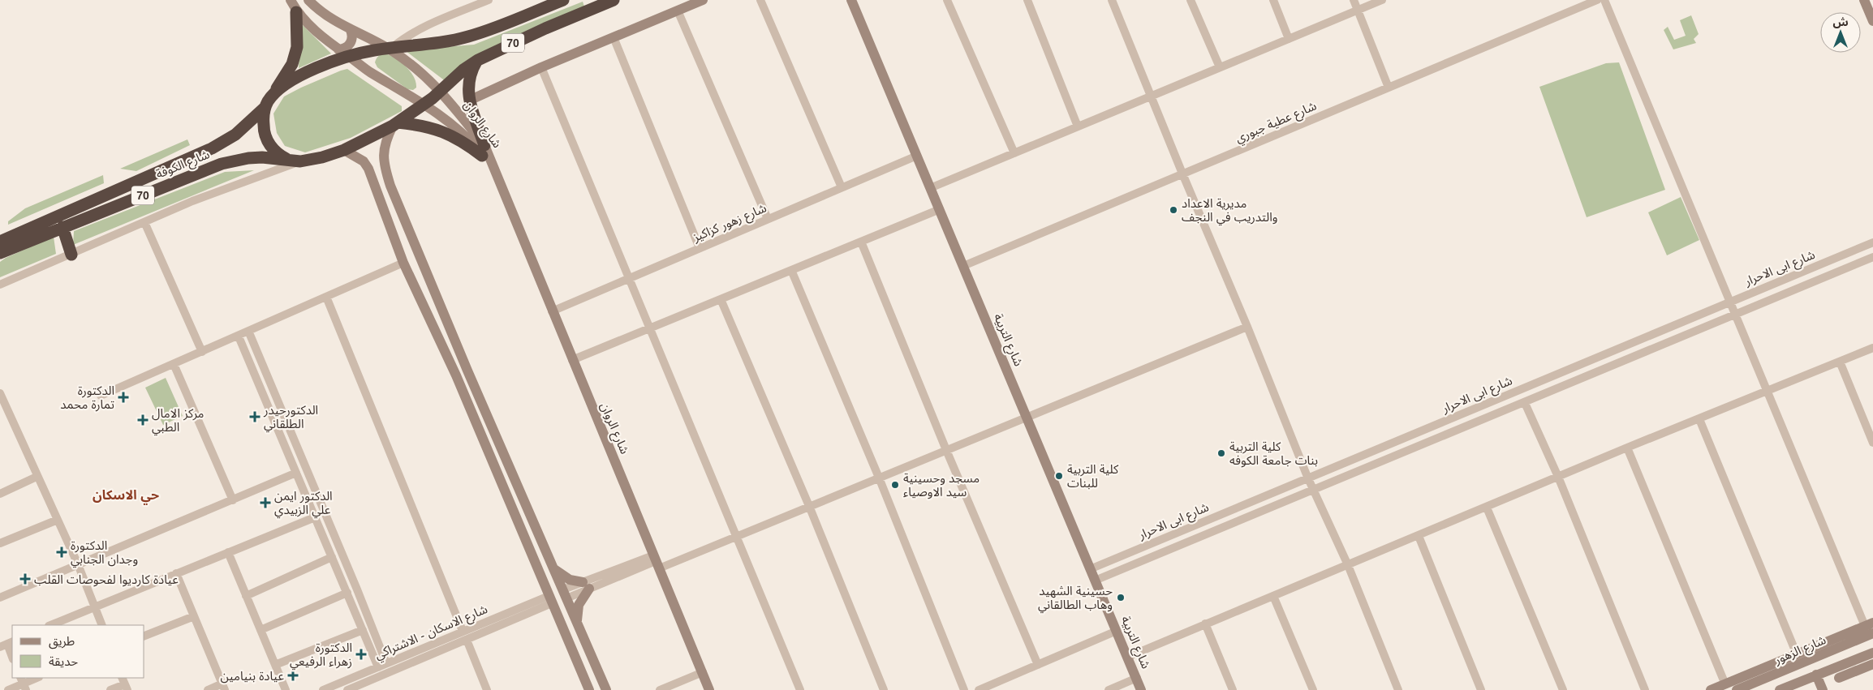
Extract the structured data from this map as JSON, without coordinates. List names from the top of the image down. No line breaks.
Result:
{"streets":{"highway":["70","شارع الكوفة"],"main road":["شارع الروان","شارع التربية","شارع الزهور"],"street":["شارع عطية جبوري","شارع زهور كزاكيز","شارع ابی الاحرار","شارع الاسكان - الاشتراكي"]},"crossings":[["70","شارع الروان"],["70","شارع الكوفة"],["شارع عطية جبوري","شارع التربية"],["شارع الروان","شارع زهور كزاكيز"],["شارع زهور كزاكيز","شارع التربية"],["شارع ابی الاحرار","شارع التربية"]],"districts":["حي الاسكان"],"places":{"other":["مديرية الاعداد والتدريب في النجف","كلية التربية بنات جامعة الكوفه","كلية التربية للبنات","مسجد وحسينية سيد الاوصياء","حسينية الشهيد وهاب الطالقاني"],"health":["الدكتورة تمارة محمد","الدكتورحيدر الطلقاني","مركز الامال الطبي","الدكتور ايمن علي الزبيدي","الدكتورة وجدان الجنابي","عيادة كارديوا لفحوصات القلب","الدكتورة زهراء الرفيعي","عيادة بنيامين"]},"legend":["طريق","حديقة"],"north":"top"}
